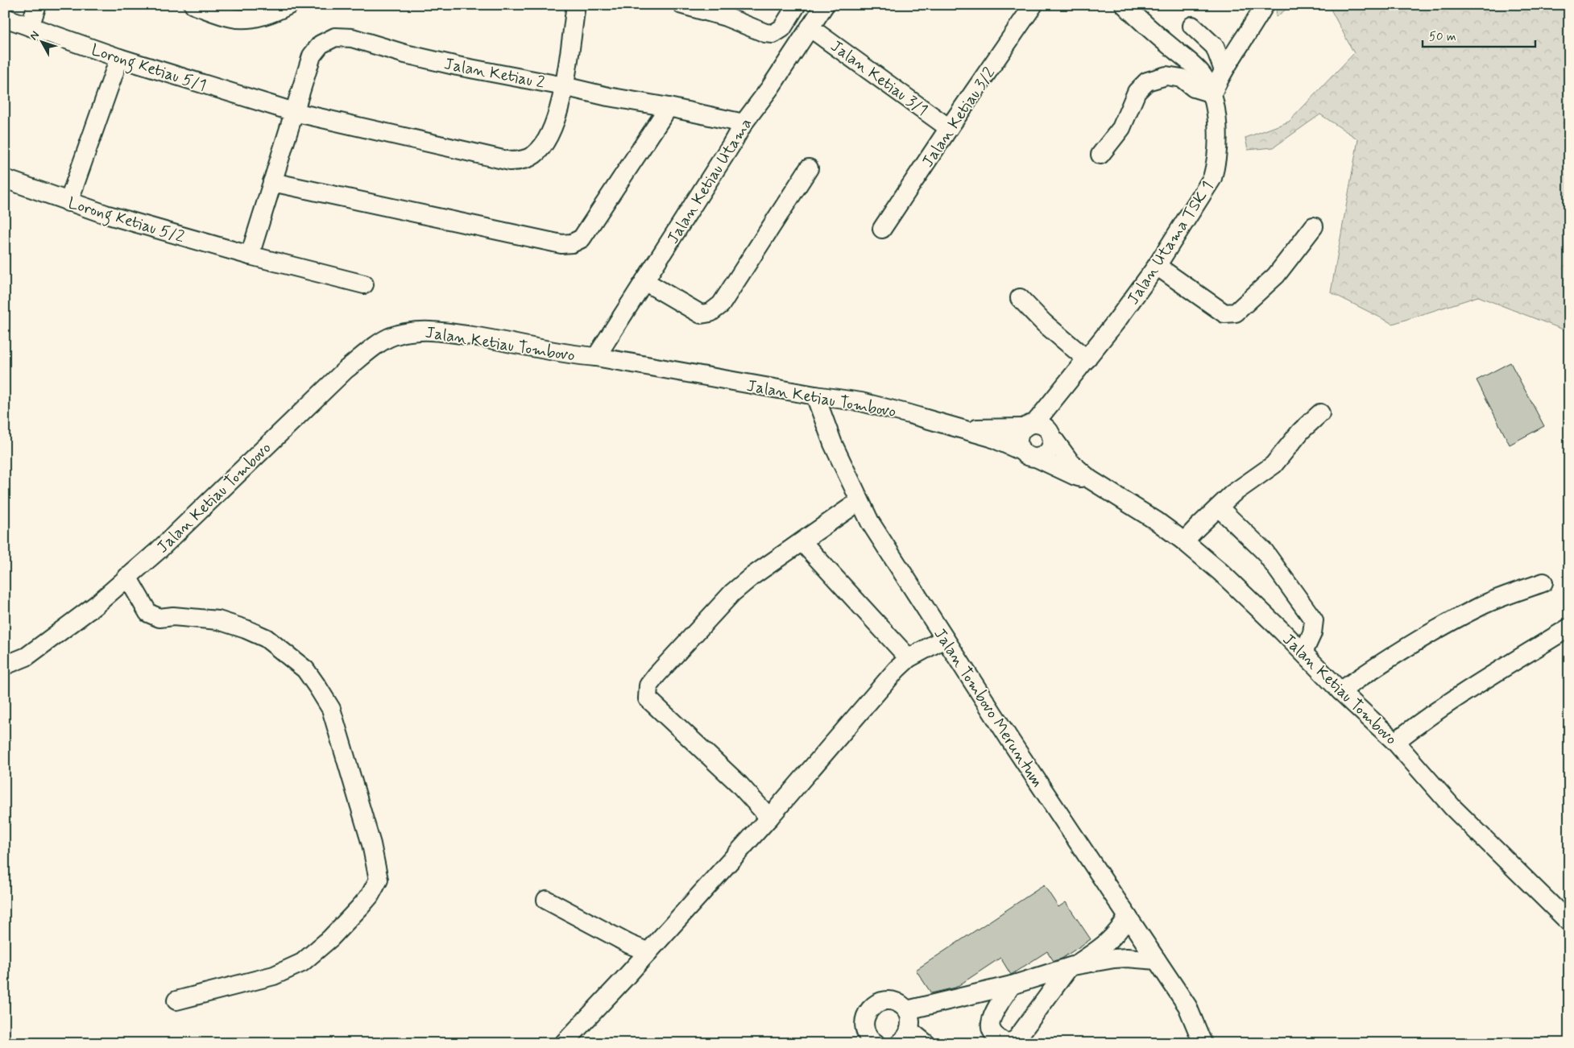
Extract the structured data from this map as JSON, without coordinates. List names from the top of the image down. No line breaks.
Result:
{"streets":{"street":["Lorong Ketiau 5/1","Jalan Ketiau 2","Jalan Ketiau 3/1","Jalan Ketiau 3/2","Jalan Ketiau Utama","Lorong Ketiau 5/2","Jalan Utama TSK 1","Jalan Ketiau Tombovo","Jalan Tombovo Meruntum"]},"crossings":[["Lorong Ketiau 5/1","Jalan Ketiau 2"],["Jalan Ketiau 2","Jalan Ketiau Utama"],["Jalan Ketiau 2","Lorong Ketiau 5/2"],["Jalan Ketiau 3/1","Jalan Ketiau 3/2"],["Jalan Ketiau 3/1","Jalan Ketiau Utama"],["Jalan Ketiau Utama","Jalan Ketiau Tombovo"],["Jalan Ketiau Tombovo","Jalan Tombovo Meruntum"]],"scale_bar":"50 m","north":"top left"}
